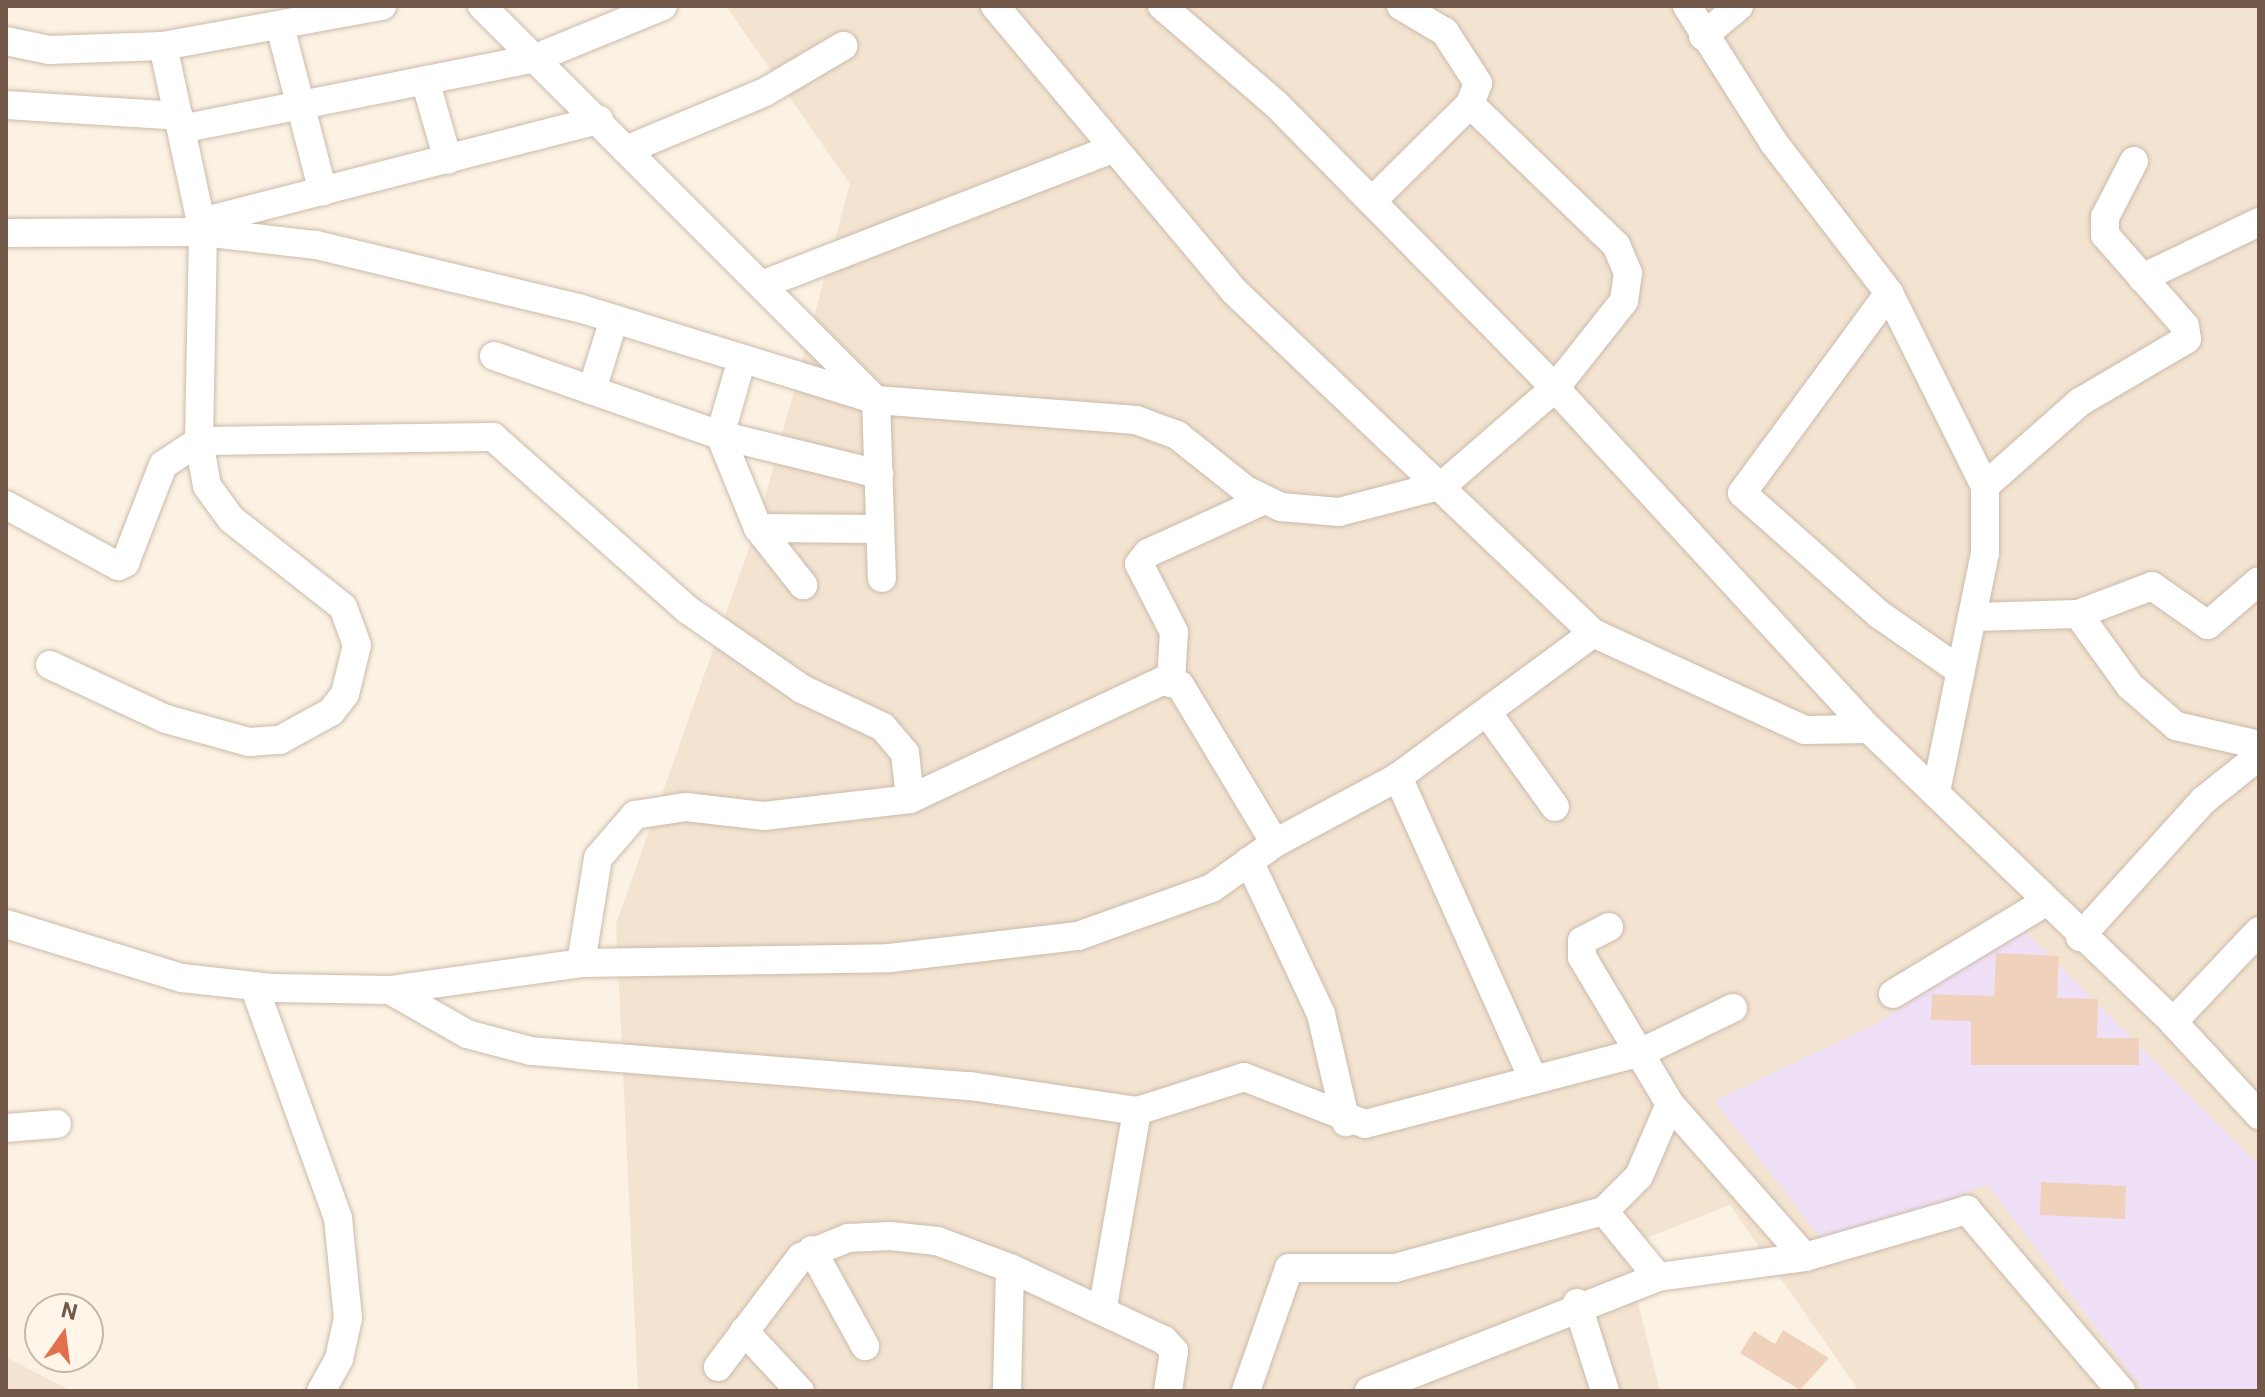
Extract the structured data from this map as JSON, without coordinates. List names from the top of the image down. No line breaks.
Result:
{"north":"top"}
